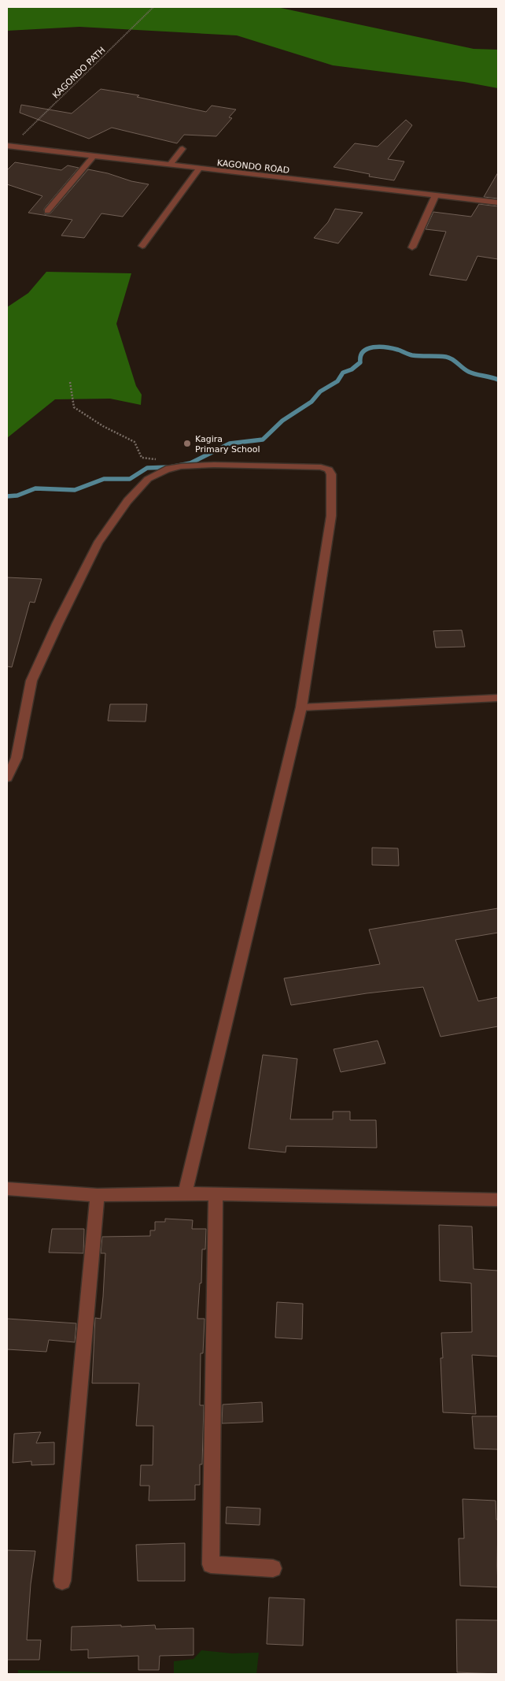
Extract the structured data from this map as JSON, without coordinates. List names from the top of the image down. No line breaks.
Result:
{"streets":{"street":["KAGONDO ROAD"],"path":["KAGONDO PATH"]},"crossings":[["KAGONDO PATH","KAGONDO ROAD"]],"places":["Kagira Primary School"]}
